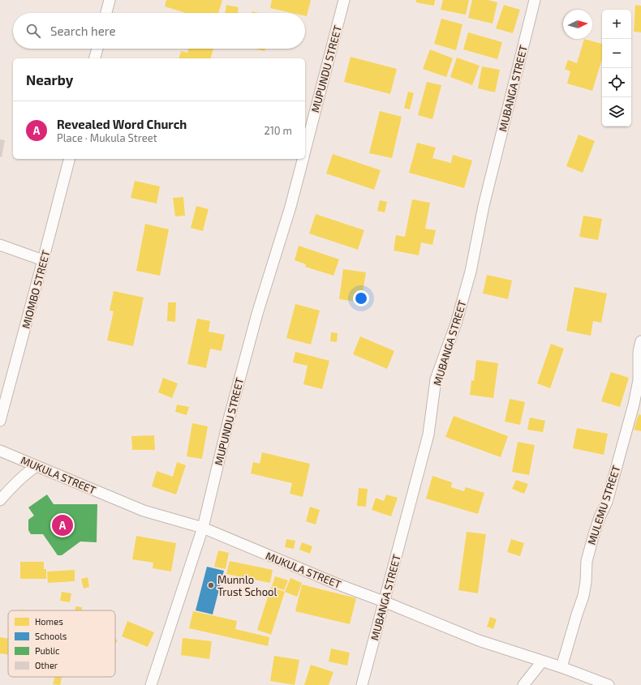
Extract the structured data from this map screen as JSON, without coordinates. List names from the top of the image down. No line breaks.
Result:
{"streets":{"street":["MUPUNDU STREET","MUBANGA STREET","MIOMBO STREET","MUKULA STREET","MULEMU STREET"]},"crossings":[["MUPUNDU STREET","MUKULA STREET"],["MUBANGA STREET","MUKULA STREET"],["MUKULA STREET","MULEMU STREET"]],"places":["Munnlo Trust School"],"legend":["Homes","Schools","Public","Other"],"north":"right","page":{"map_buttons":["+","−"],"search":"Search here","heading":"Nearby","list":[{"mark":"A","name":"Revealed Word Church","note":"Place · Mukula Street","value":"210 m"}],"pins":"A"}}
